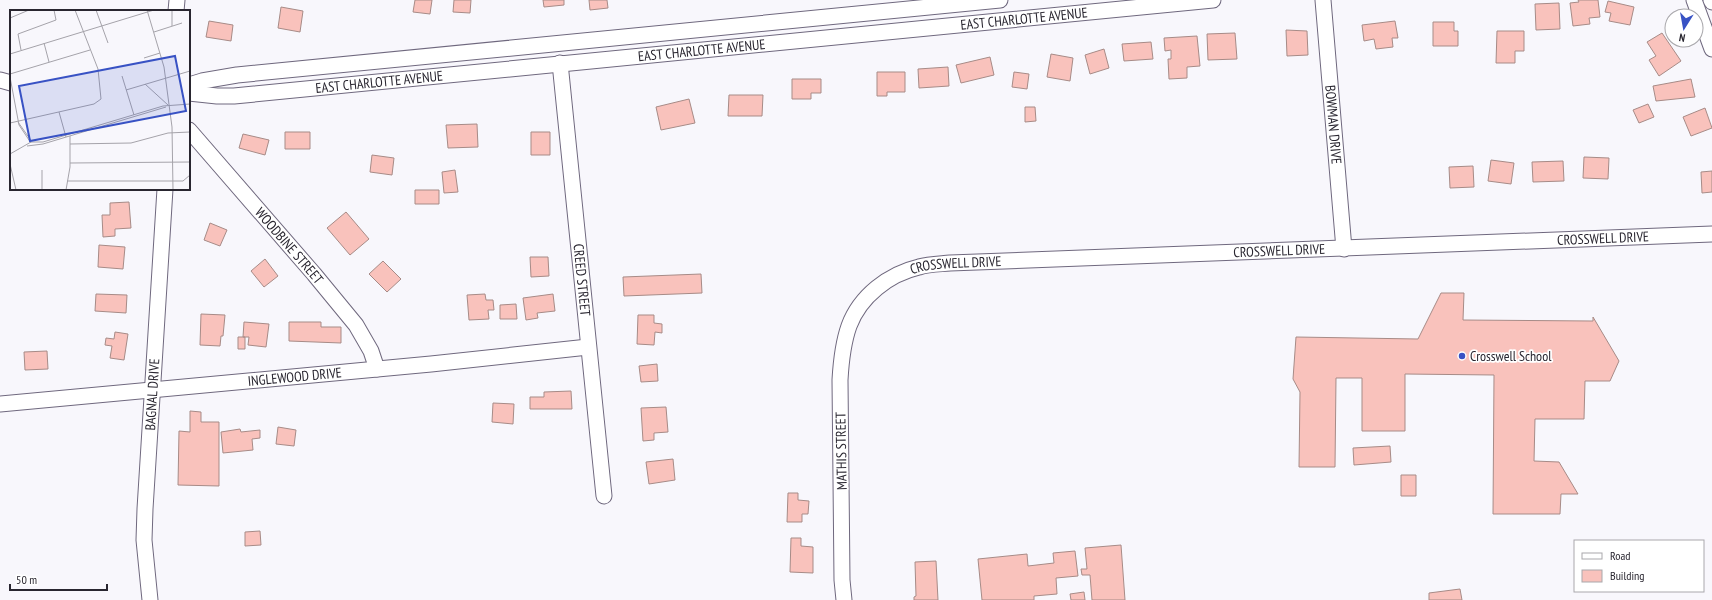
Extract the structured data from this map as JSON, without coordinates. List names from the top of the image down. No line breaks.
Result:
{"streets":{"street":["EAST CHARLOTTE AVENUE","BOWMAN DRIVE","CROSSWELL DRIVE","WOODBINE STREET","CREED STREET","INGLEWOOD DRIVE","BAGNAL DRIVE","MATHIS STREET"]},"crossings":[["EAST CHARLOTTE AVENUE","CREED STREET"],["BOWMAN DRIVE","CROSSWELL DRIVE"],["CROSSWELL DRIVE","MATHIS STREET"],["WOODBINE STREET","INGLEWOOD DRIVE"],["CREED STREET","INGLEWOOD DRIVE"],["INGLEWOOD DRIVE","BAGNAL DRIVE"]],"places":["Crosswell School"],"legend":["Road","Building"],"scale_bar":"50 m","north":"bottom"}
